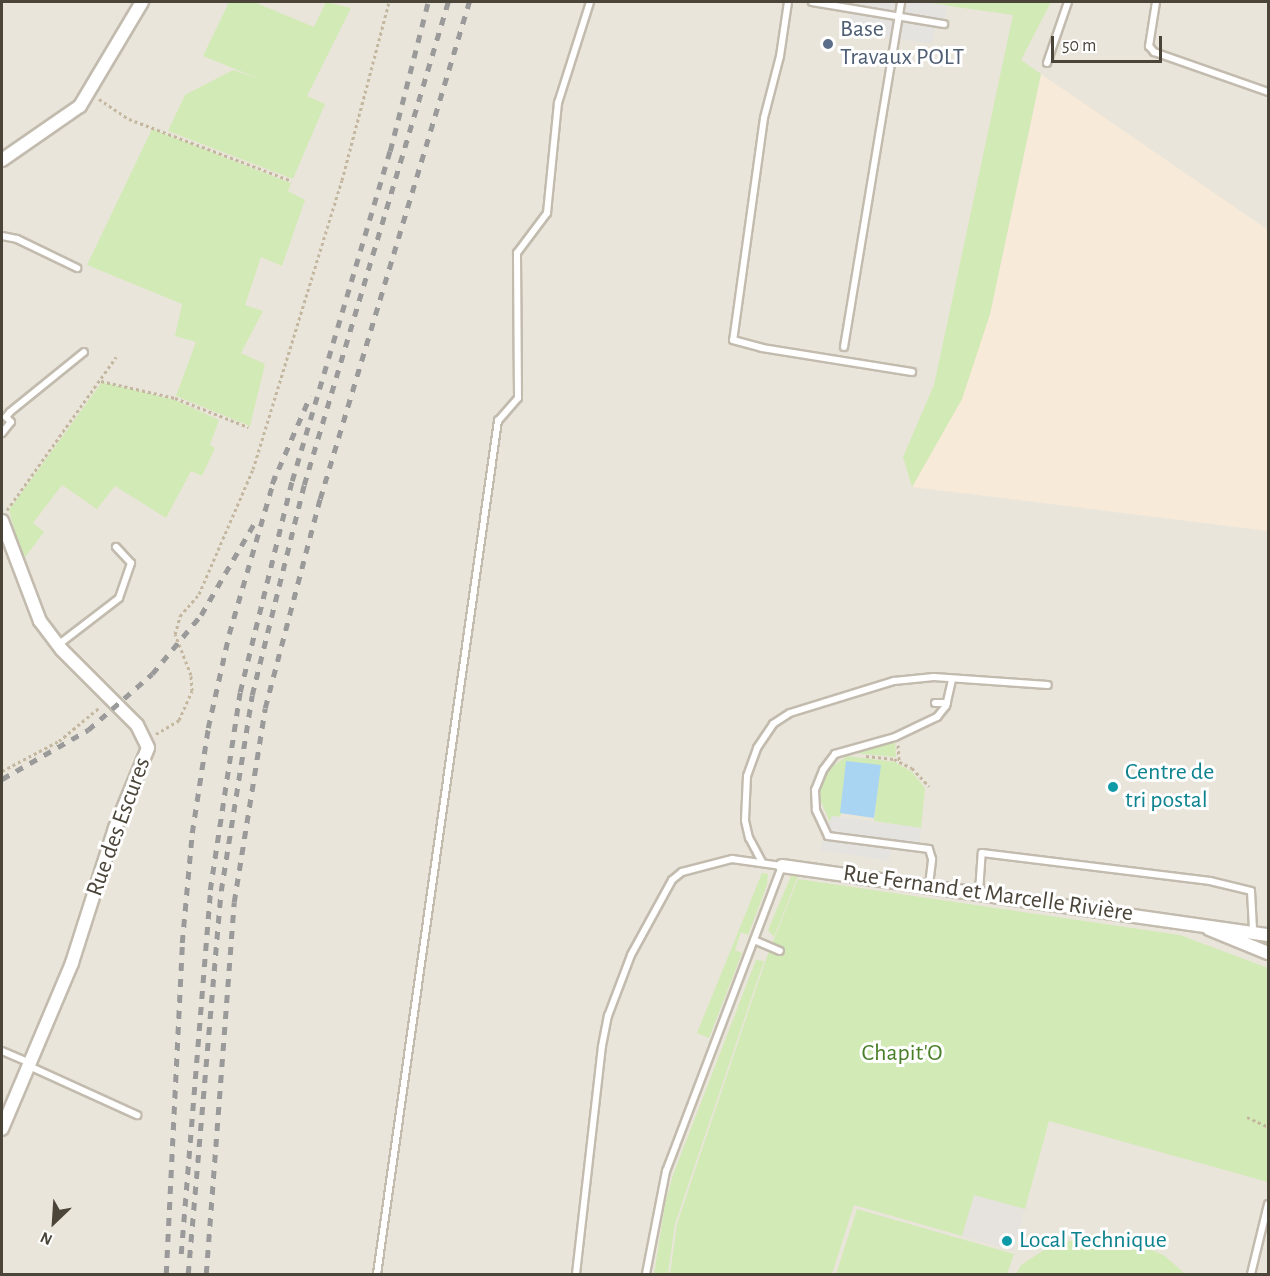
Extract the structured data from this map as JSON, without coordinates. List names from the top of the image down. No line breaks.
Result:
{"streets":{"street":["Rue des Escures","Rue Fernand et Marcelle Rivière"]},"parks":["Chapit'O"],"places":["Base Travaux POLT","Centre de tri postal","Local Technique"],"scale_bar":"50 m","north":"bottom left"}
